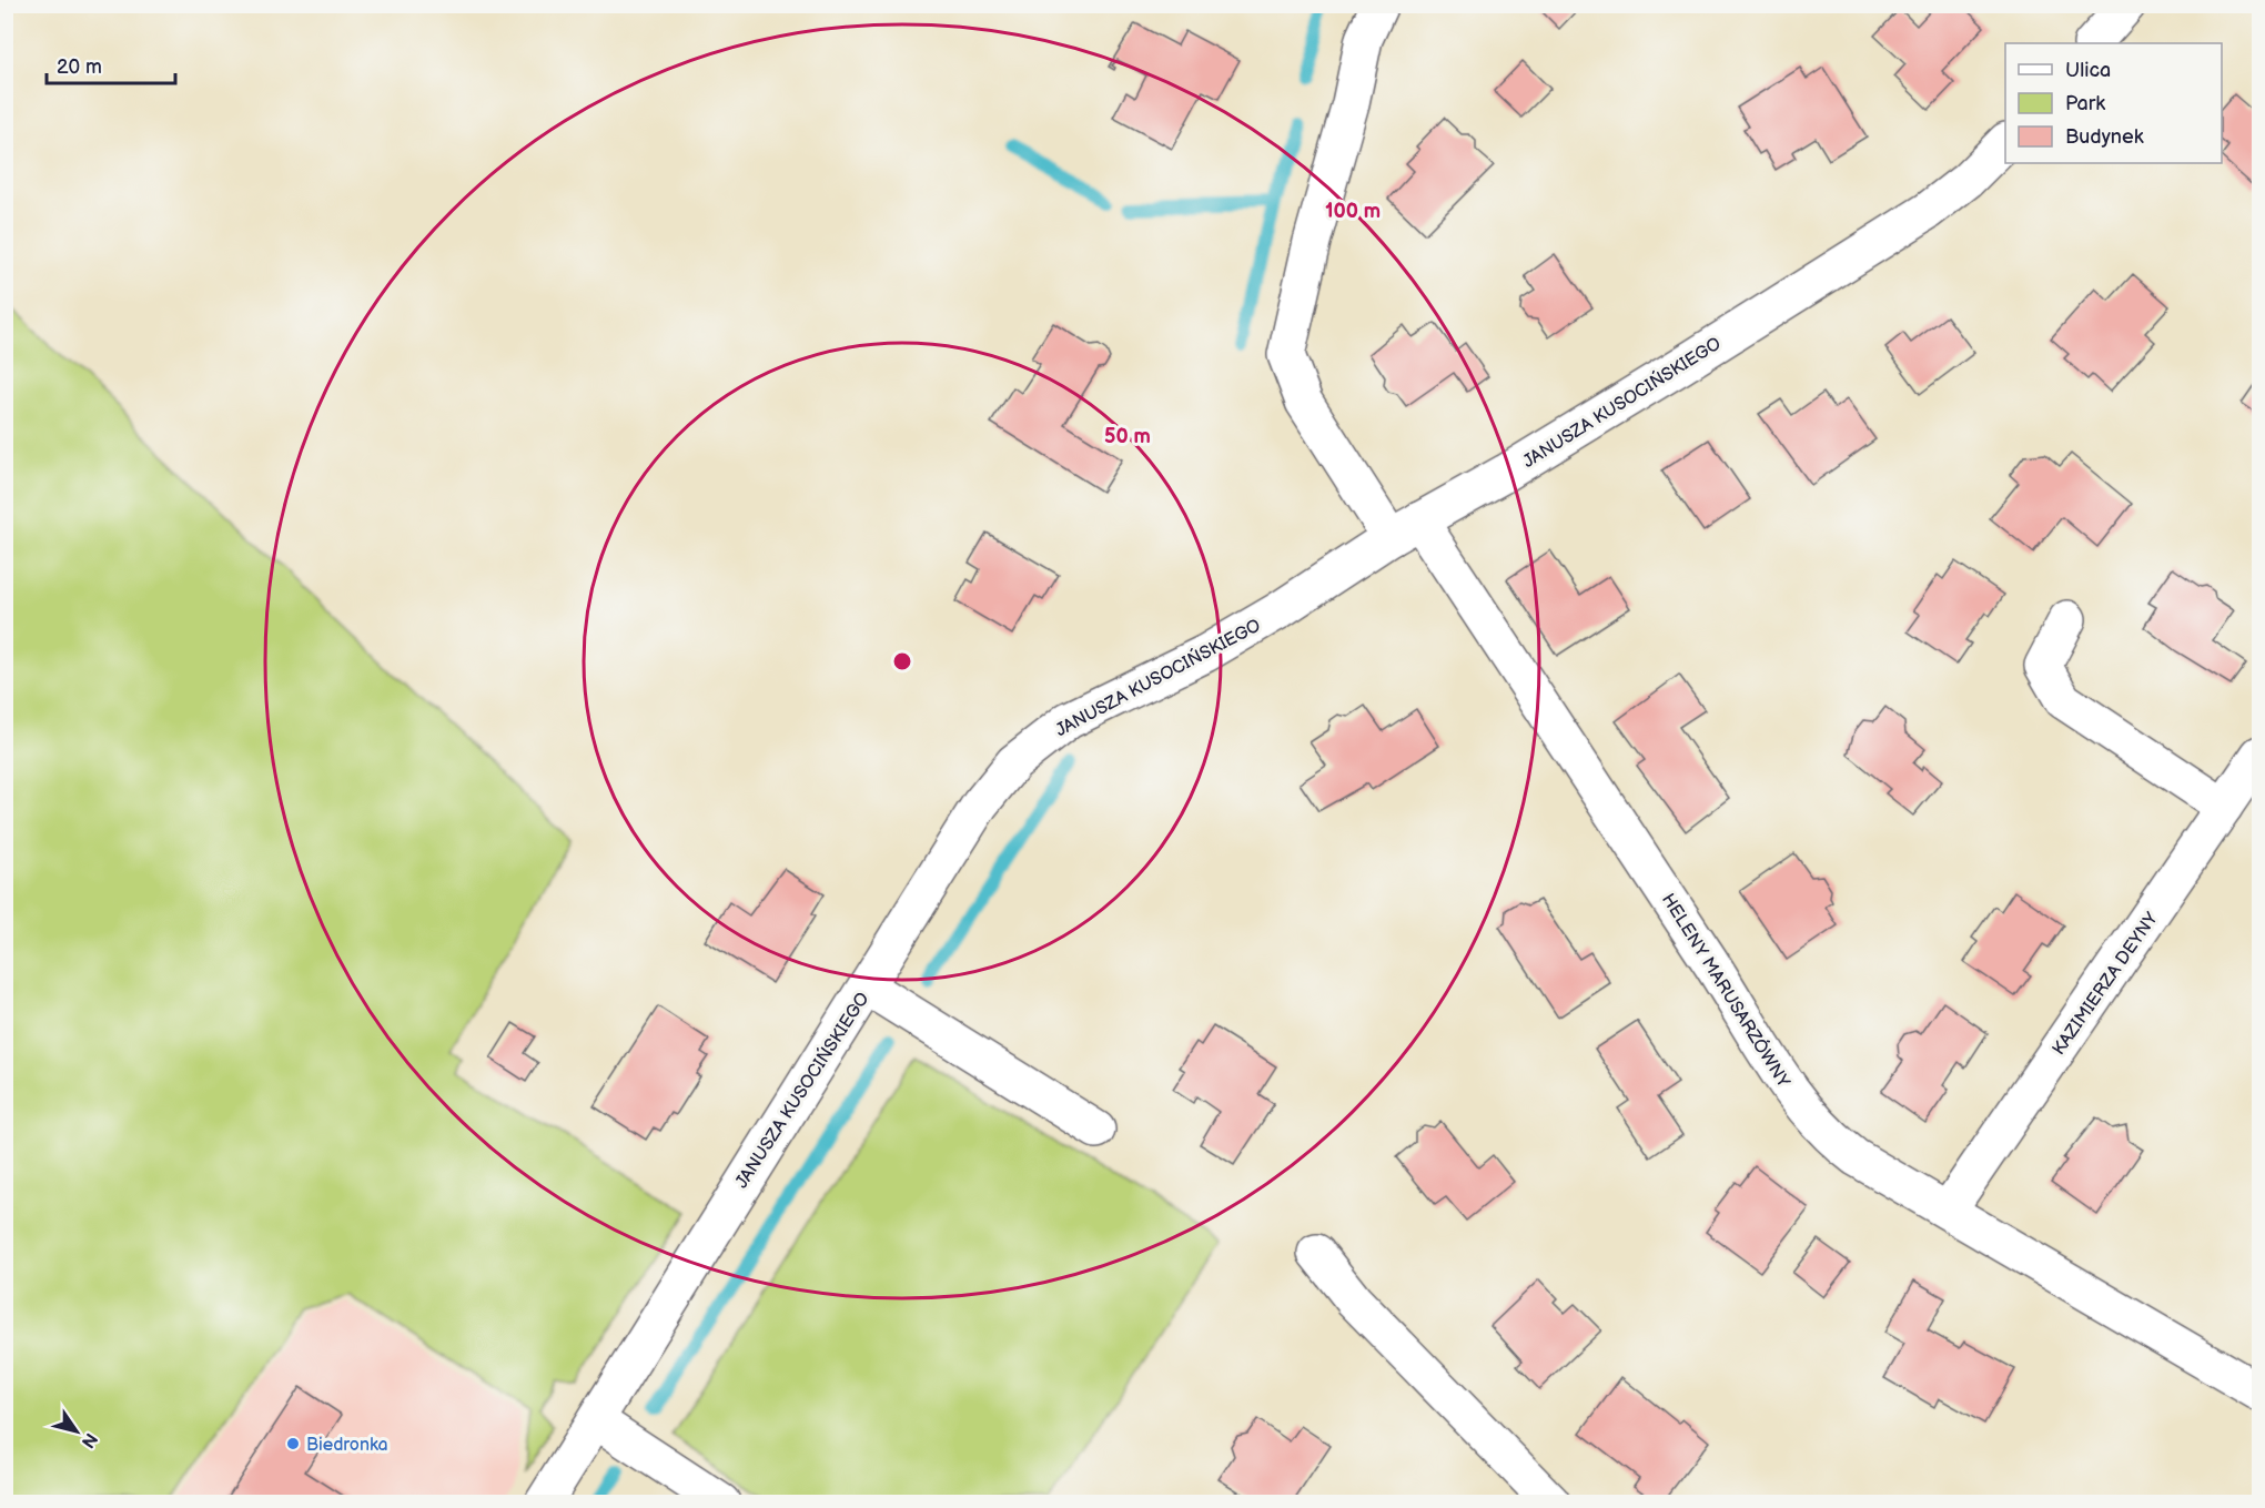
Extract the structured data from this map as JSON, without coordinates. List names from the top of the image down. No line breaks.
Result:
{"streets":{"street":["JANUSZA KUSOCIŃSKIEGO","KAZIMIERZA DEYNY","HELENY MARUSARZÓWNY"]},"crossings":[["JANUSZA KUSOCIŃSKIEGO","HELENY MARUSARZÓWNY"],["KAZIMIERZA DEYNY","HELENY MARUSARZÓWNY"]],"places":["Biedronka"],"legend":["Ulica","Park","Budynek"],"scale_bar":"20 m","north":"bottom right","rings":["100 m","50 m"]}
